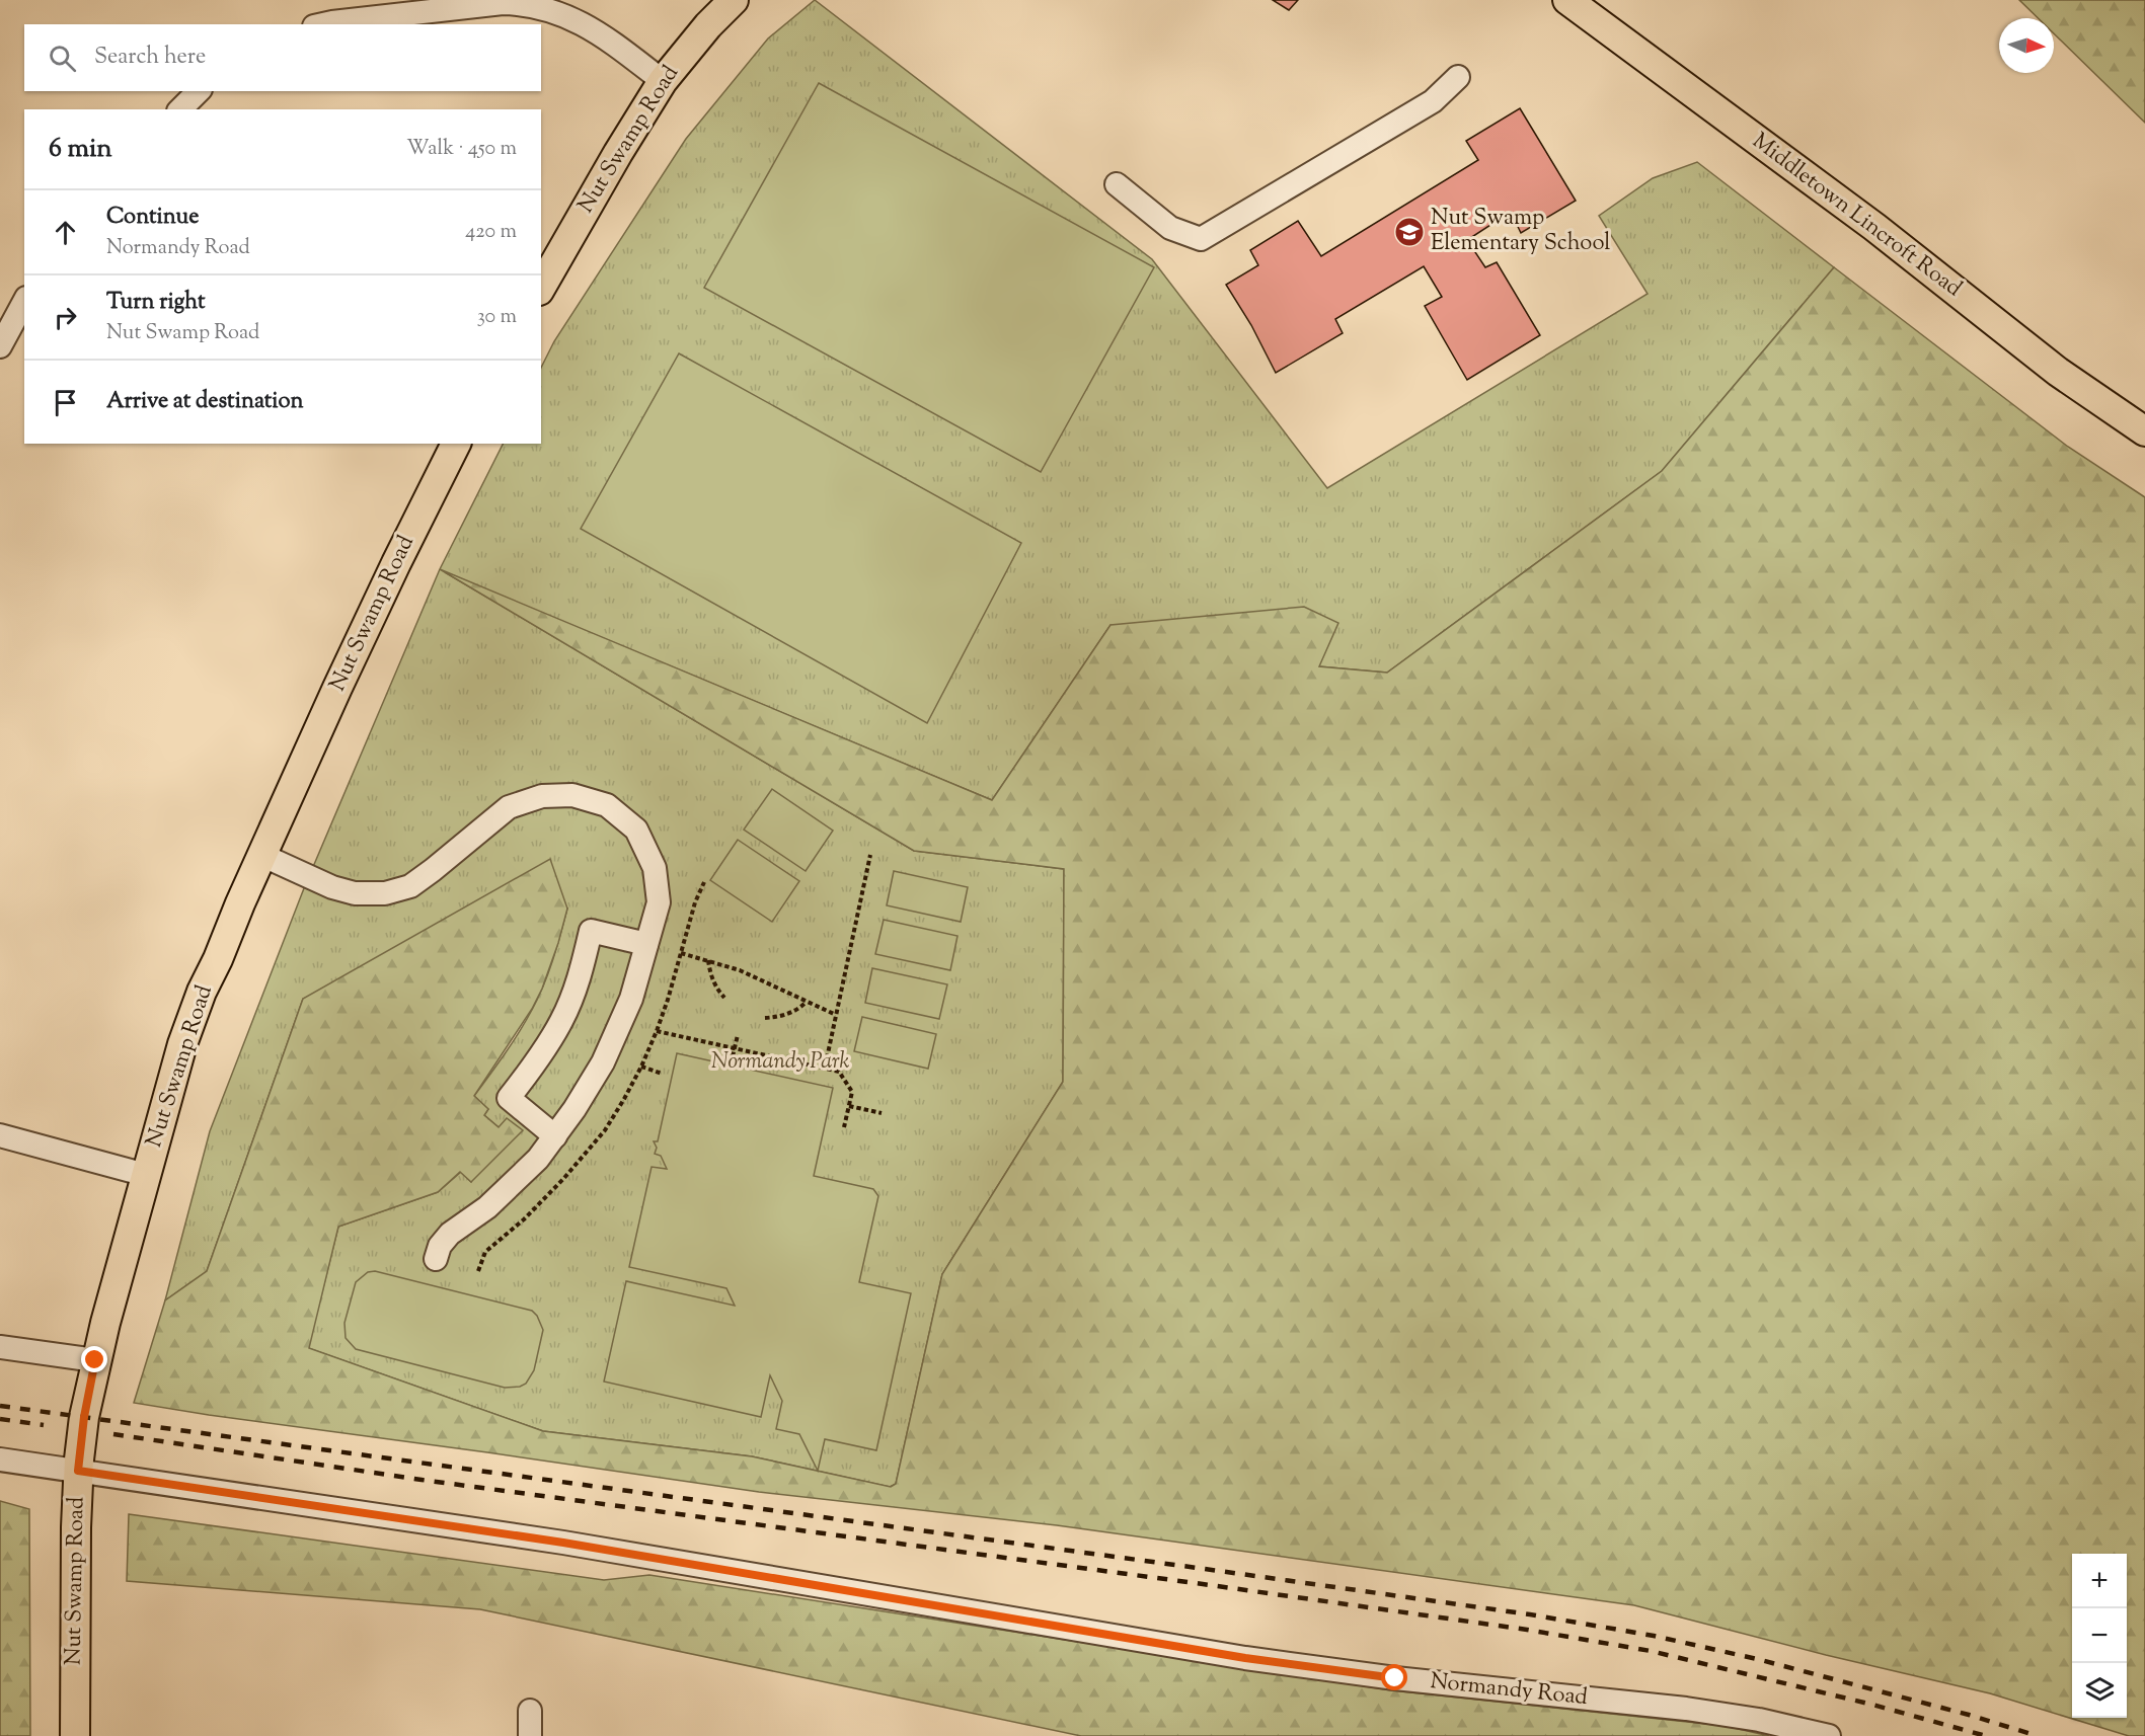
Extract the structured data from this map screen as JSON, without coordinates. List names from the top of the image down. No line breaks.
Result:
{"streets":{"main road":["Nut Swamp Road","Middletown Lincroft Road"],"street":["Normandy Road"]},"crossings":[["Nut Swamp Road","Normandy Road"]],"parks":["Normandy Park"],"places":{"school or university":["Nut Swamp Elementary School"]},"north":"right","page":{"search":"Search here","heading":["6 min","Walk · 450 m"],"list":[["Continue","Normandy Road","420 m"],["Turn right","Nut Swamp Road","30 m"],"Arrive at destination"],"map_buttons":["+","−"]}}
